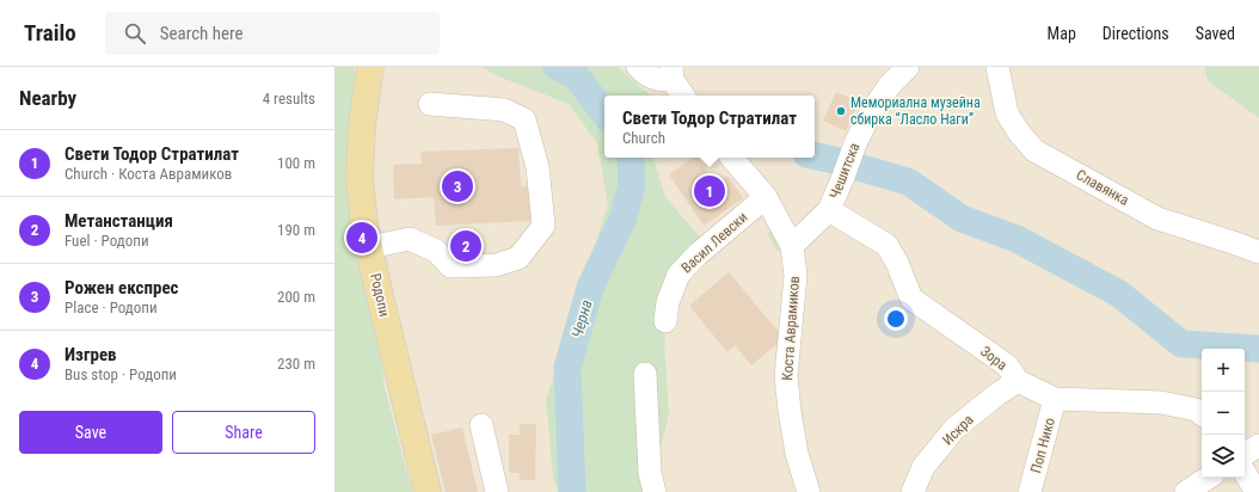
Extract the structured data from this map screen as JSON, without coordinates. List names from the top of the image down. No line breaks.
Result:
{"streets":{"main road":["Родопи"],"street":["Чешитска","Славянка","Васил Левски","Коста Аврамиков","Зора","Искра","Поп Нико"]},"crossings":[["Чешитска","Коста Аврамиков"],["Чешитска","Зора"],["Васил Левски","Коста Аврамиков"],["Зора","Искра"],["Зора","Поп Нико"]],"water":["Черна"],"places":["Мемориална музейна сбирка “Ласло Наги”"],"page":{"header":"Trailo","search":"Search here","nav":["Map","Directions","Saved"],"heading":["Nearby","4 results"],"popup":["Свети Тодор Стратилат","Church"],"list":[{"mark":"1","name":"Свети Тодор Стратилат","note":"Church · Коста Аврамиков","value":"100 m"},{"mark":"2","name":"Метанстанция","note":"Fuel · Родопи","value":"190 m"},{"mark":"3","name":"Рожен експрес","note":"Place · Родопи","value":"200 m"},{"mark":"4","name":"Изгрев","note":"Bus stop · Родопи","value":"230 m"}],"pins":["3","1","4","2"],"map_buttons":["+","−"],"buttons":["Save","Share"]}}
